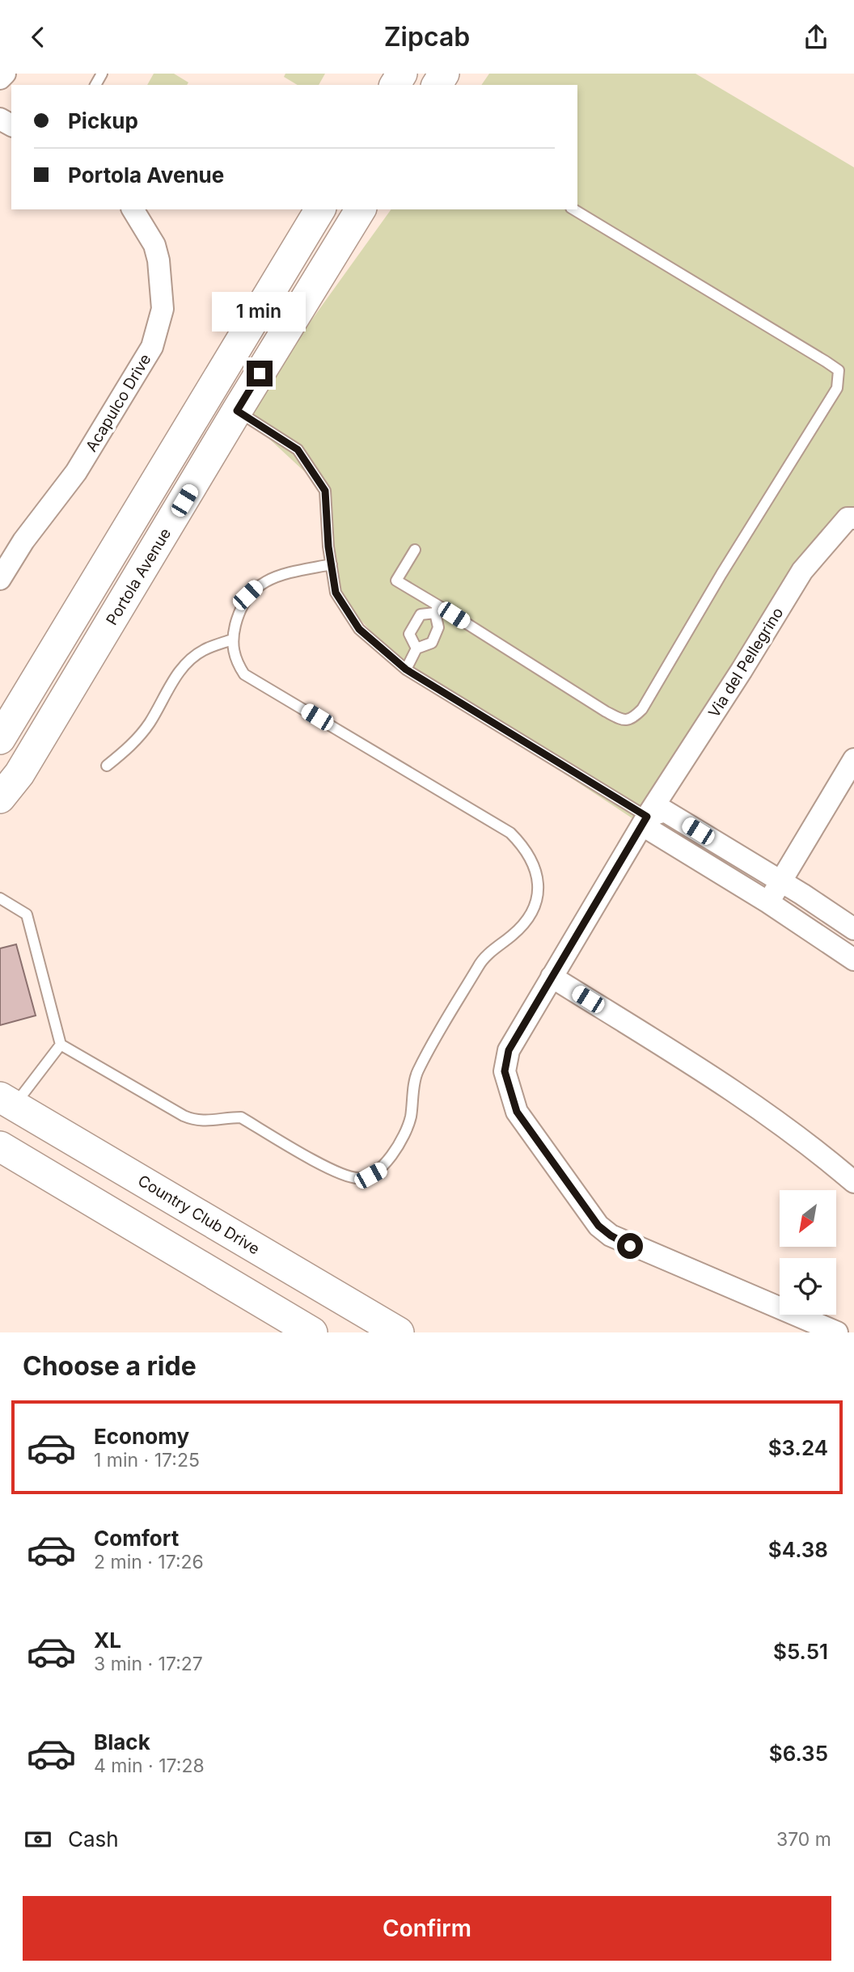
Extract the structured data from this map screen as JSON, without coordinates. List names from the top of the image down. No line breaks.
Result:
{"streets":{"main road":["Portola Avenue","Country Club Drive"],"street":["Acapulco Drive","Via del Pellegrino"]},"north":"bottom left","page":{"header":"Zipcab","banner":["Pickup","Portola Avenue"],"bubble":"1 min","heading":"Choose a ride","list":[{"name":"Economy","note":"1 min · 17:25","value":"$3.24"},{"name":"Comfort","note":"2 min · 17:26","value":"$4.38"},{"name":"XL","note":"3 min · 17:27","value":"$5.51"},{"name":"Black","note":"4 min · 17:28","value":"$6.35"}],"pay":["Cash","370 m"],"buttons":"Confirm"}}
